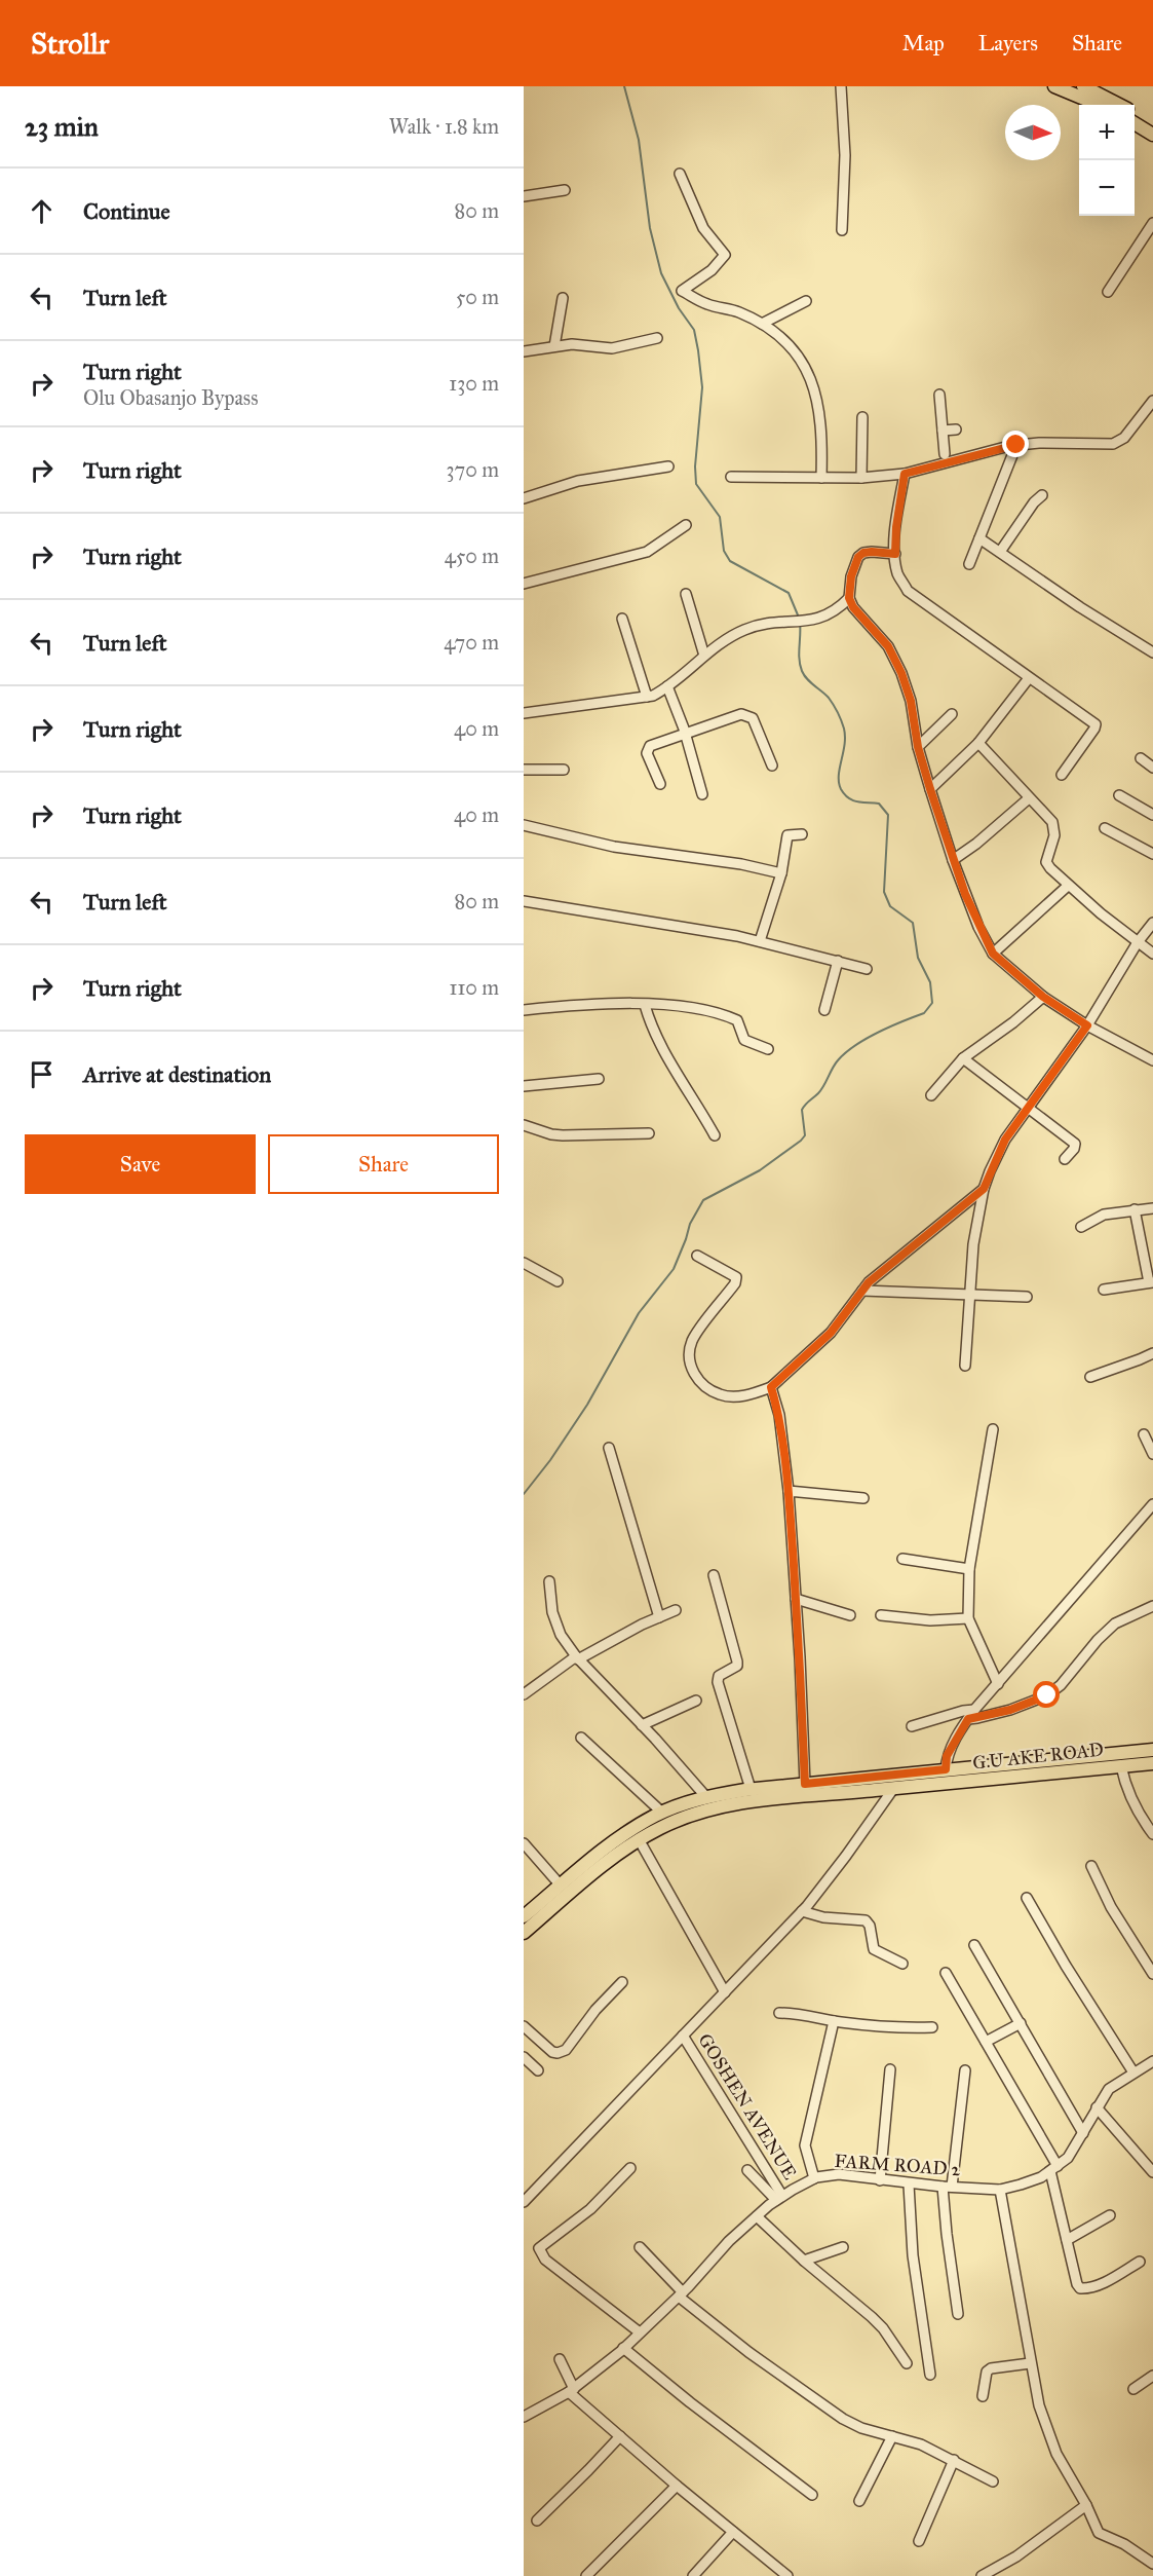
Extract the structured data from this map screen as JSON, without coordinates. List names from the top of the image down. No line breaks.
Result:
{"streets":{"main road":["G.U AKE ROAD"],"street":["GOSHEN AVENUE","FARM ROAD 2"]},"crossings":[["GOSHEN AVENUE","FARM ROAD 2"]],"north":"right","page":{"header":"Strollr","nav":["Map","Layers","Share"],"heading":["23 min","Walk · 1.8 km"],"map_buttons":["+","−"],"list":[["Continue","80 m"],["Turn left","50 m"],["Turn right","Olu Obasanjo Bypass","130 m"],["Turn right","370 m"],["Turn right","450 m"],["Turn left","470 m"],["Turn right","40 m"],["Turn right","40 m"],["Turn left","80 m"],["Turn right","110 m"],"Arrive at destination"],"buttons":["Save","Share"]}}
